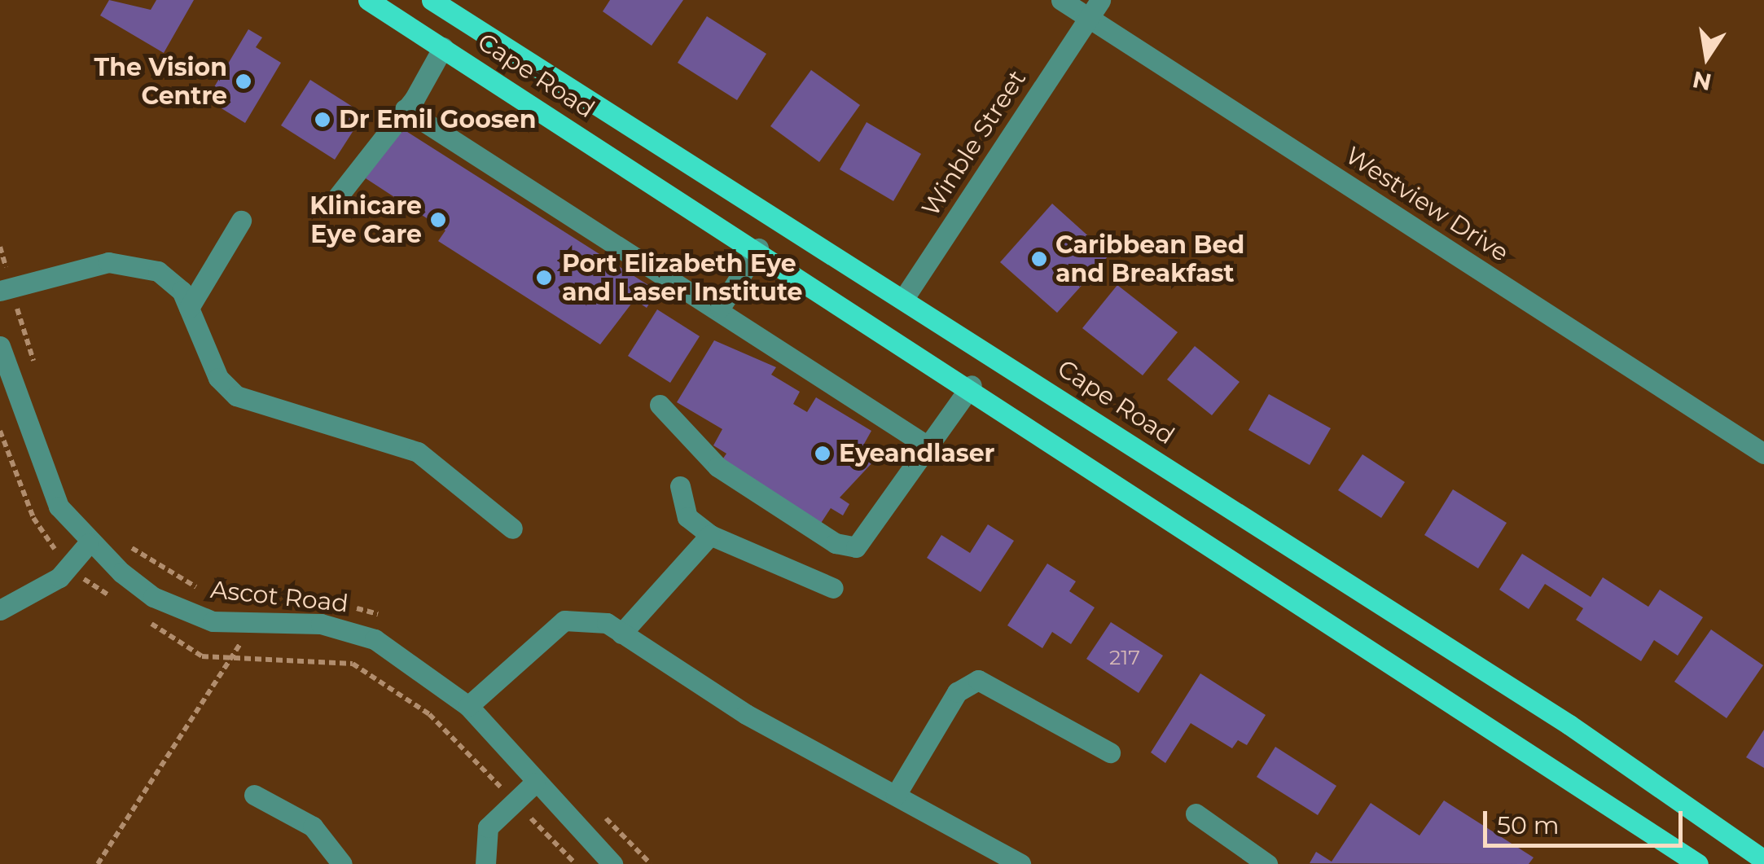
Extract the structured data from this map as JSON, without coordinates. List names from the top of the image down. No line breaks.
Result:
{"streets":{"main road":["Cape Road"],"street":["Winble Street","Westview Drive","Ascot Road"]},"crossings":[["Cape Road","Winble Street"],["Winble Street","Westview Drive"]],"places":["The Vision Centre","Dr Emil Goosen","Klinicare Eye Care","Caribbean Bed and Breakfast","Port Elizabeth Eye and Laser Institute","Eyeandlaser"],"house_numbers":["217"],"scale_bar":"50 m","north":"bottom"}
